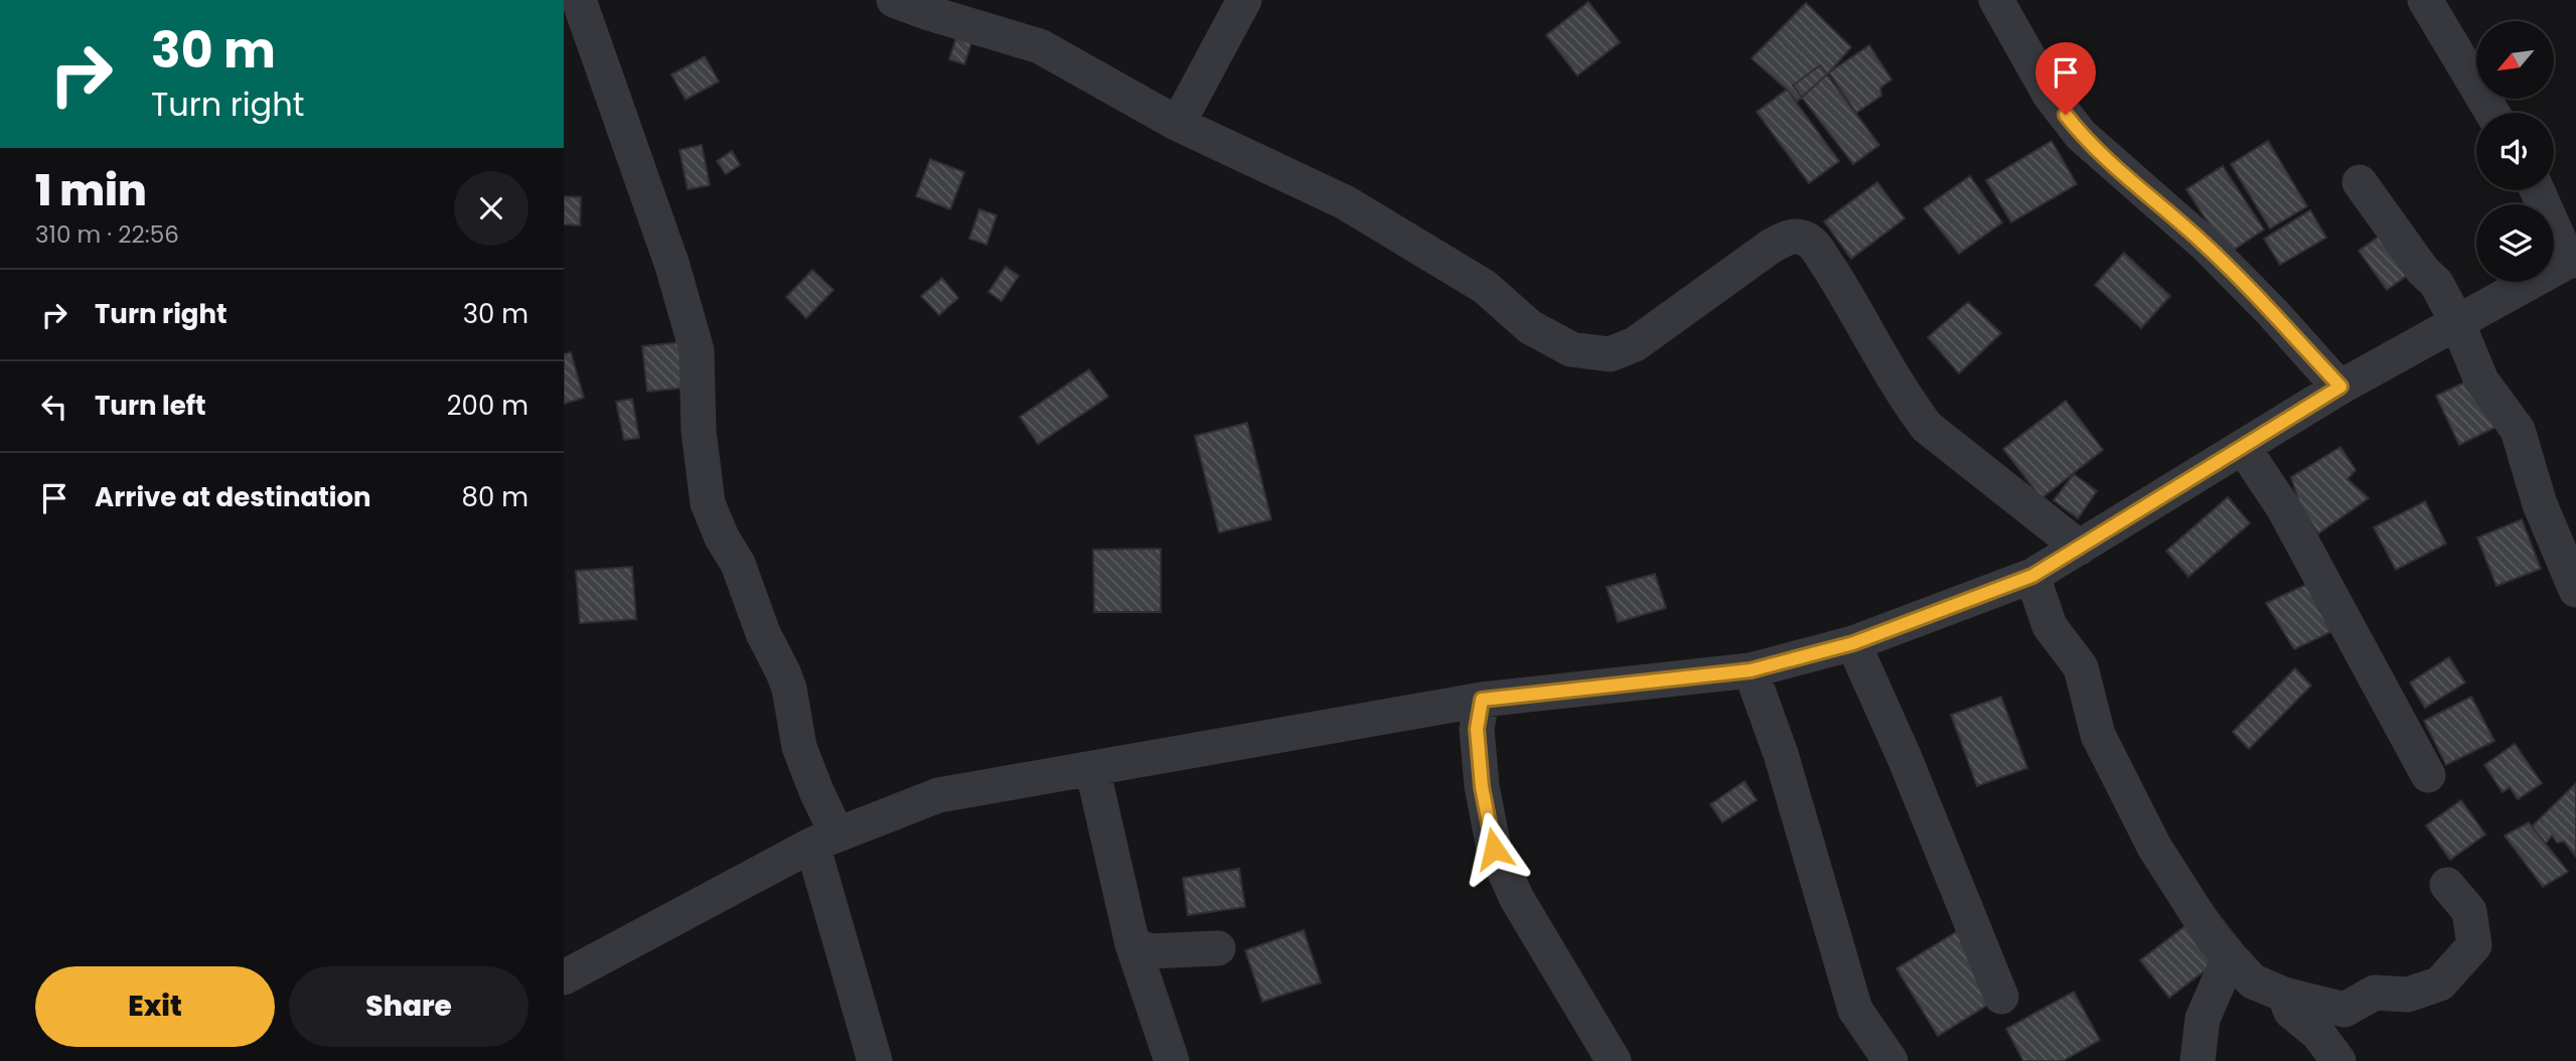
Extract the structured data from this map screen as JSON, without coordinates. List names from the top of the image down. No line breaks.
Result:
{"north":"bottom left","page":{"turn":["30 m","Turn right"],"heading":["1 min","310 m · 22:56"],"list":[{"name":"Turn right","value":"30 m"},{"name":"Turn left","value":"200 m"},{"name":"Arrive at destination","value":"80 m"}],"buttons":["Exit","Share"]}}
